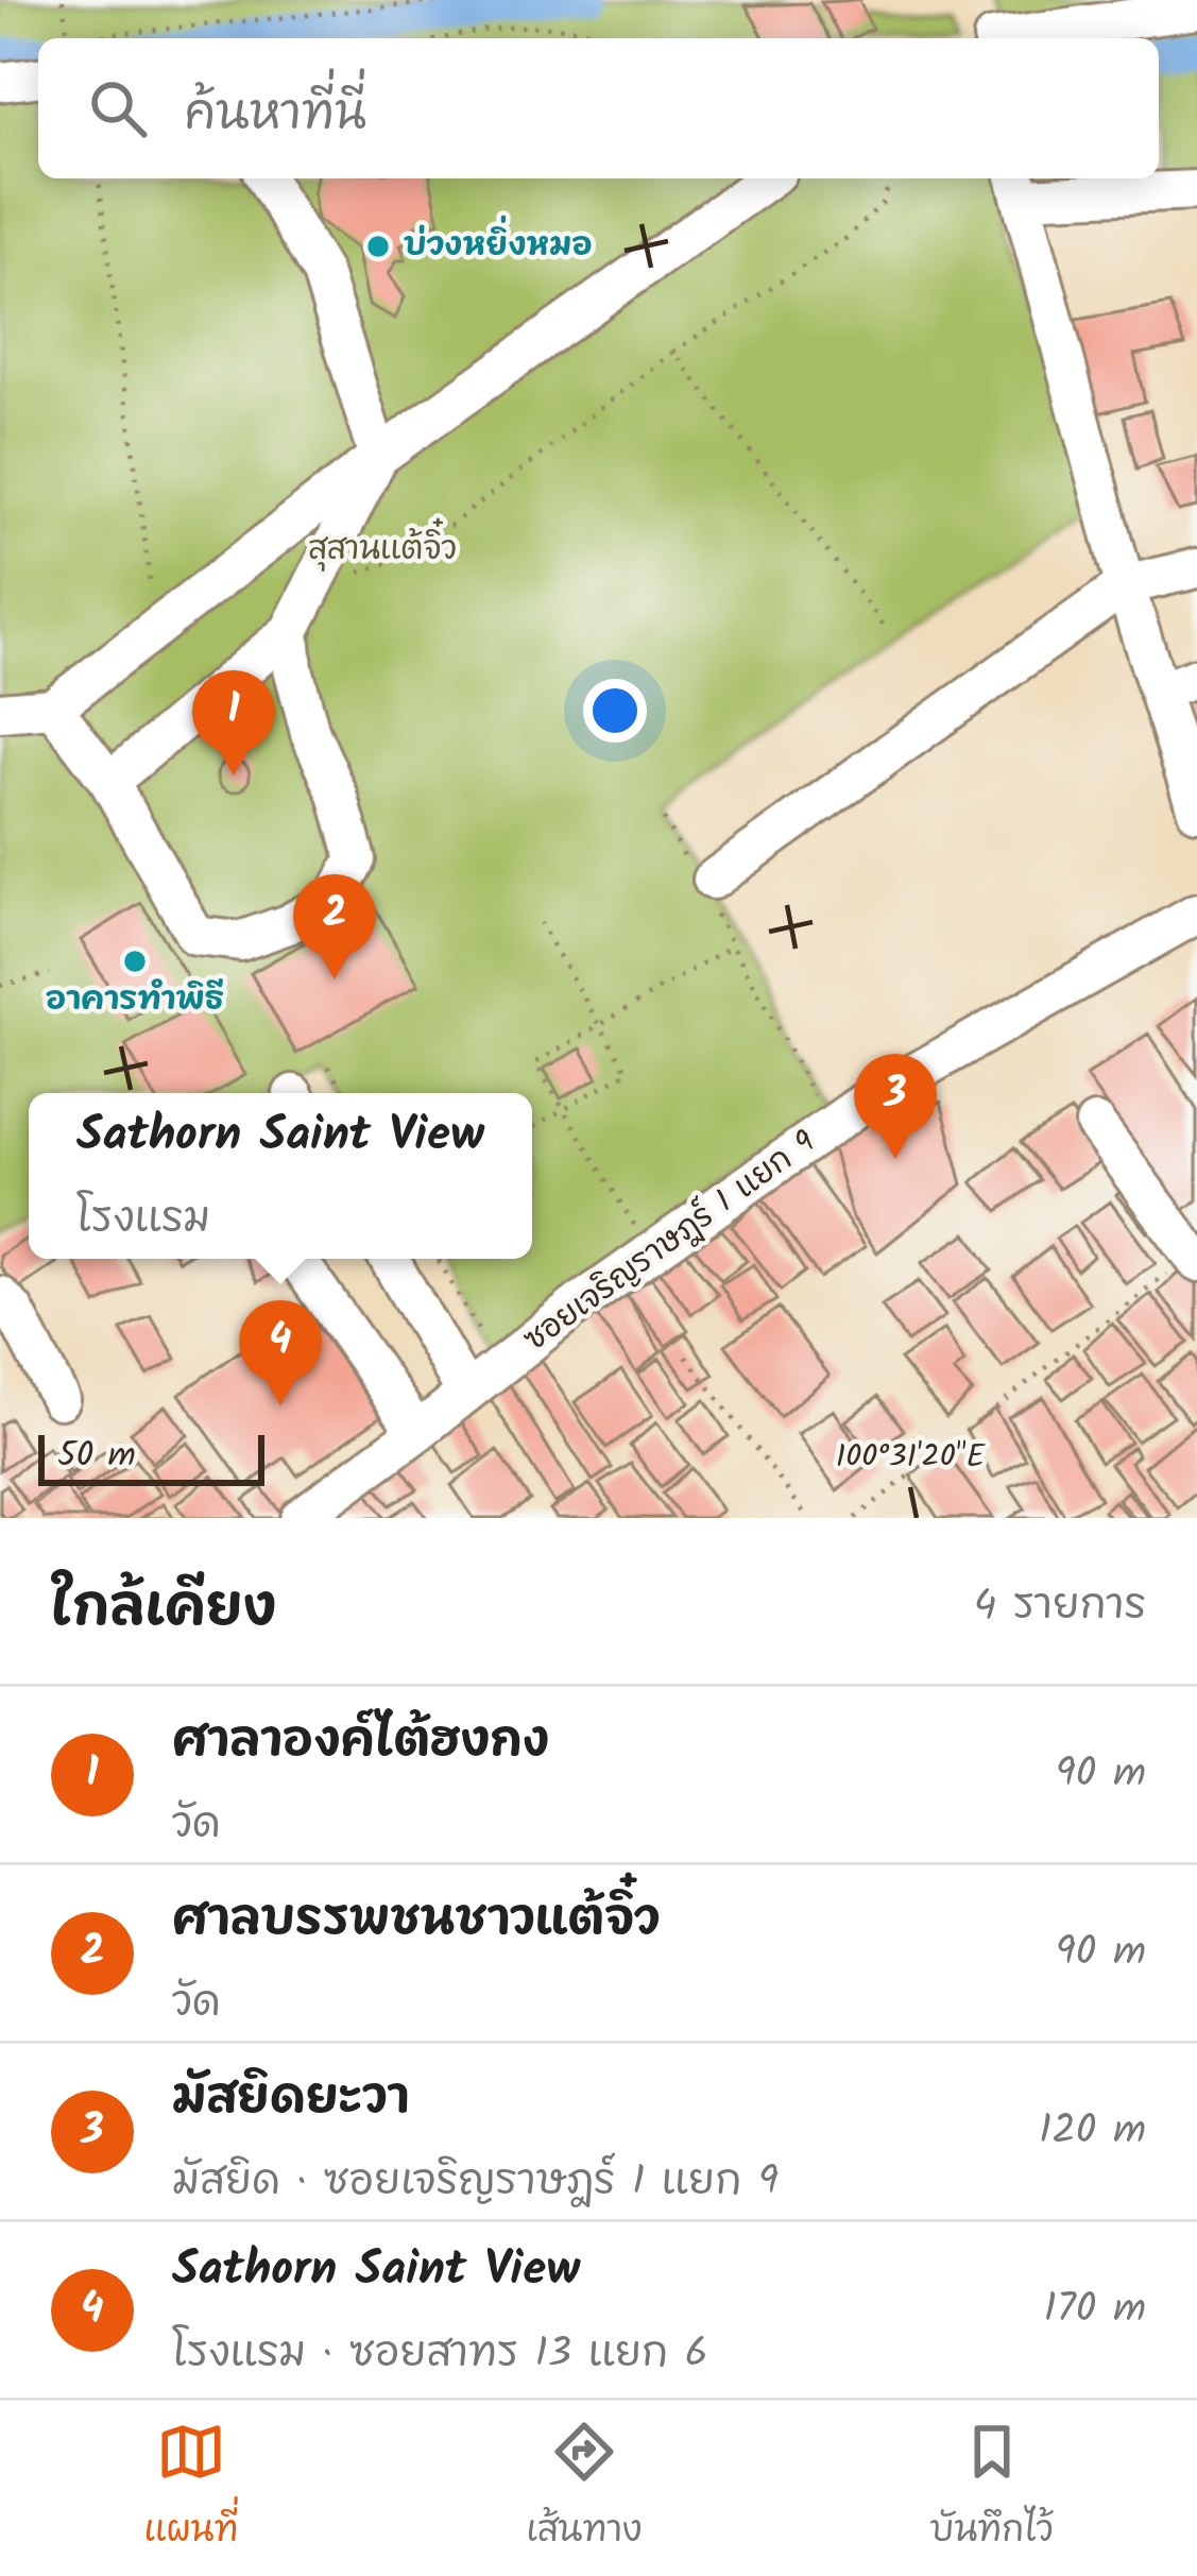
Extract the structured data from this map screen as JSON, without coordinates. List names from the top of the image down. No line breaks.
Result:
{"streets":{"street":["ซอยเจริญราษฎร์ 1 แยก 9"]},"parks":["สุสานแต้จิ๋ว"],"places":["บ่วงหยิ่งหมอ","อาคารทำพิธี"],"scale_bar":"50 m","page":{"search":"ค้นหาที่นี่","pins":["1","2","3","4"],"popup":["Sathorn Saint View","โรงแรม"],"scale":"50 m","heading":["ใกล้เคียง","4 รายการ"],"list":[{"mark":"1","name":"ศาลาองค์ไต้ฮงกง","note":"วัด","value":"90 m"},{"mark":"2","name":"ศาลบรรพชนชาวแต้จิ๋ว","note":"วัด","value":"90 m"},{"mark":"3","name":"มัสยิดยะวา","note":"มัสยิด · ซอยเจริญราษฎร์ 1 แยก 9","value":"120 m"},{"mark":"4","name":"Sathorn Saint View","note":"โรงแรม · ซอยสาทร 13 แยก 6","value":"170 m"}],"nav":["แผนที่","เส้นทาง","บันทึกไว้"]},"coordinates":["100°31'20\"E"]}
